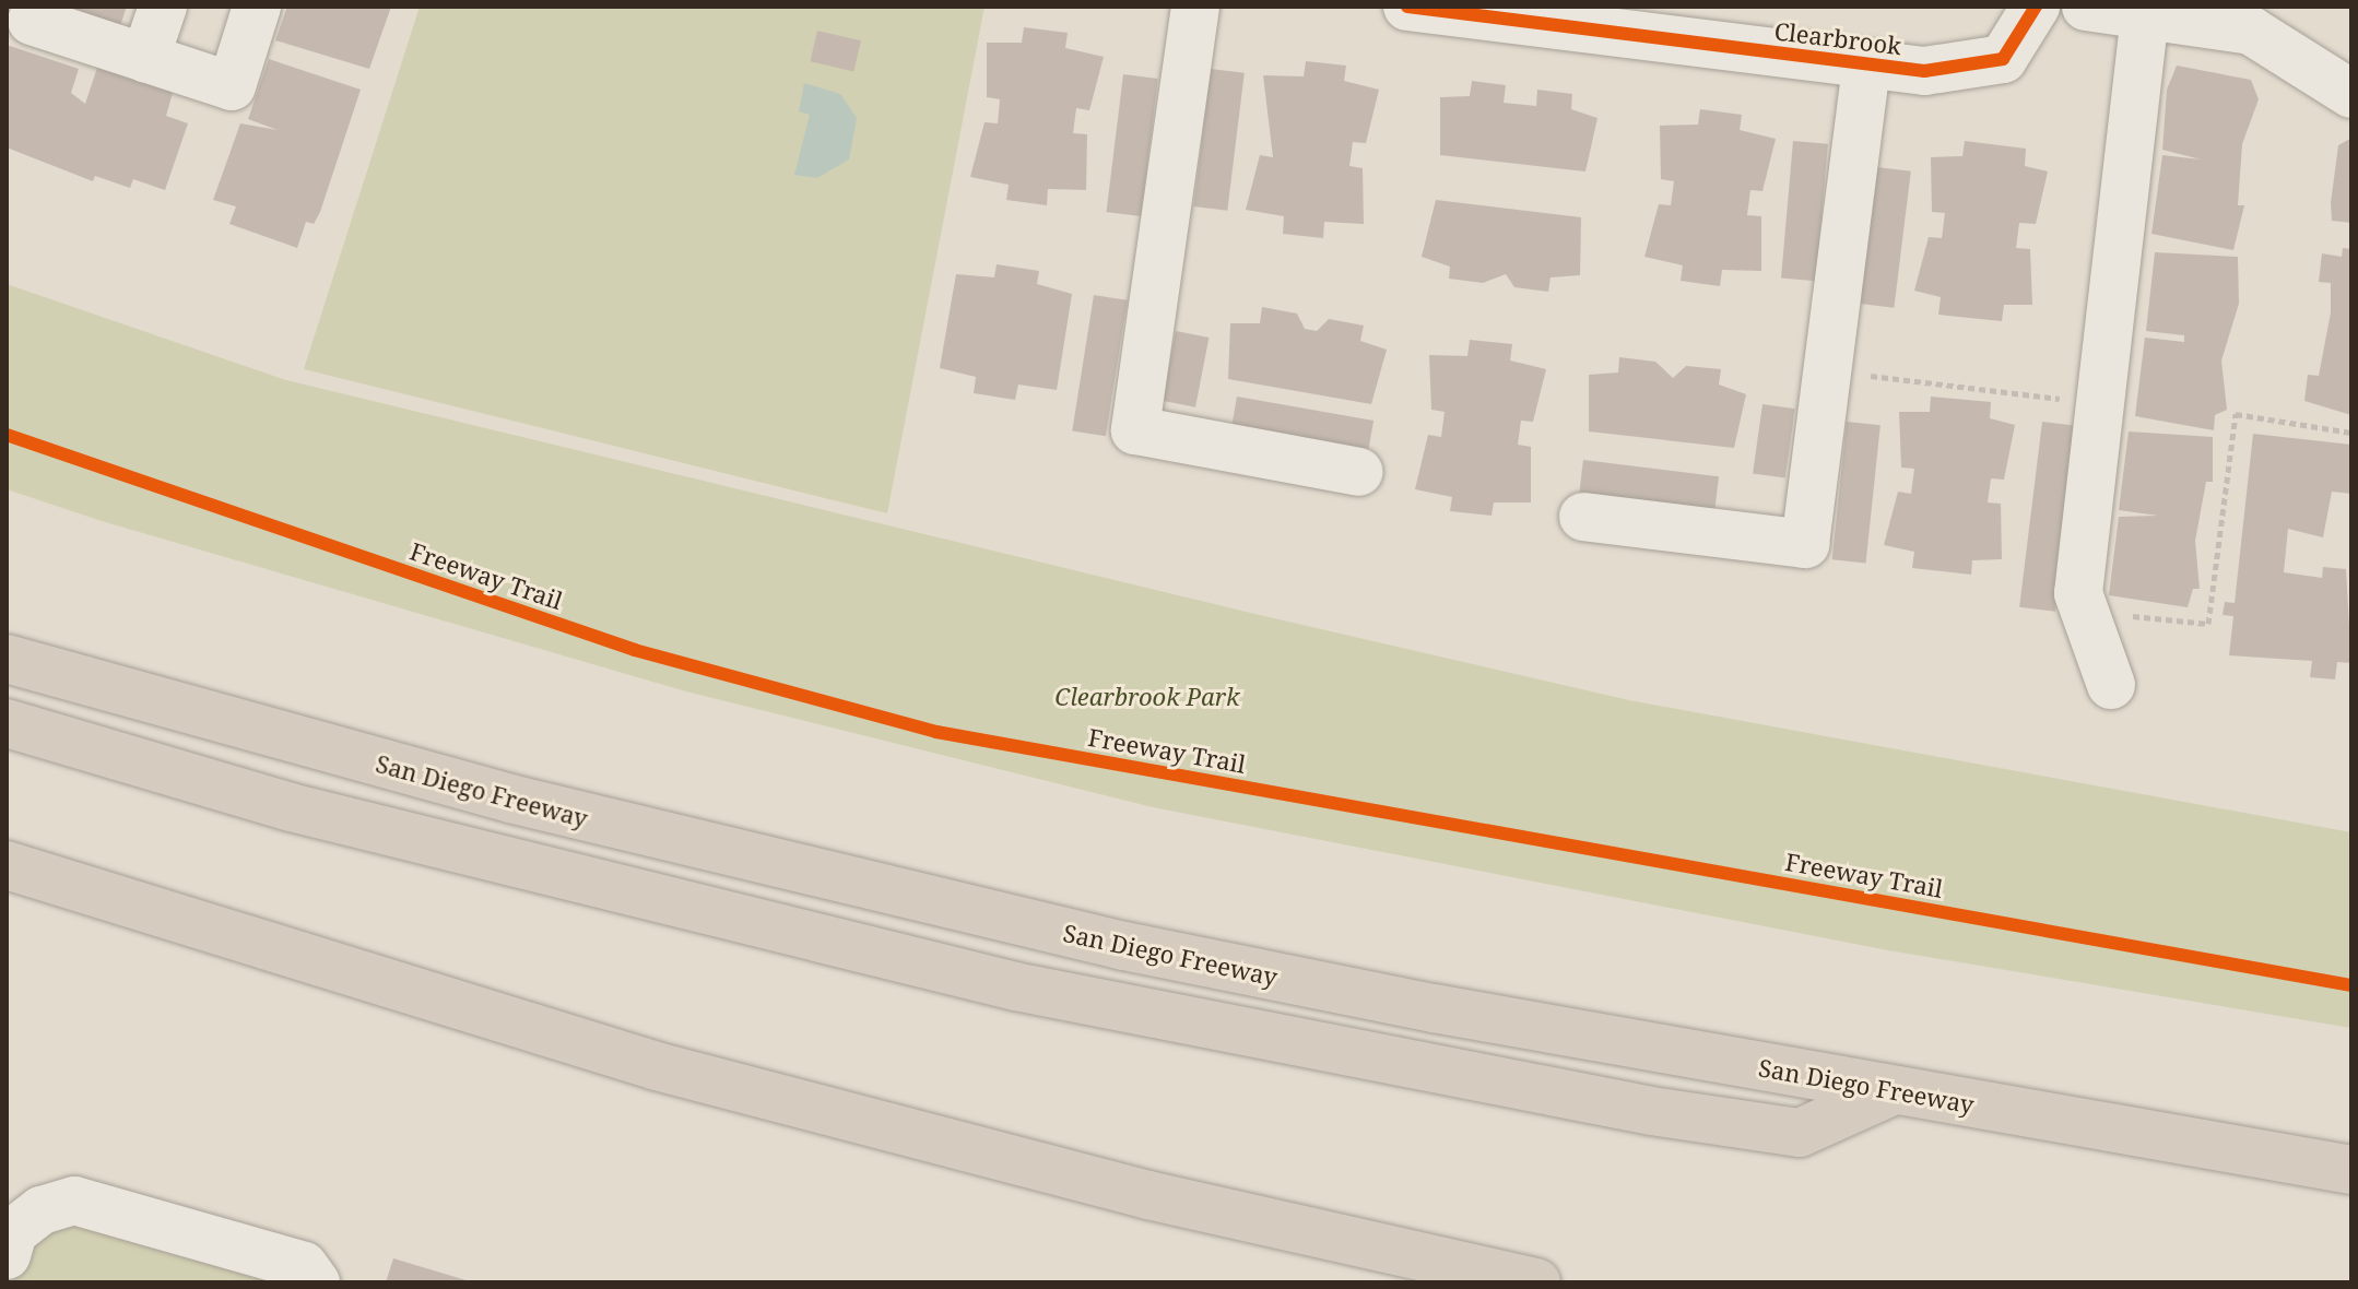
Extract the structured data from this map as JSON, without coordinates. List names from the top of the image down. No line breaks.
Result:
{"streets":{"highway":["San Diego Freeway"],"street":["Clearbrook"],"cycle path":["Freeway Trail"]},"parks":["Clearbrook Park"]}
